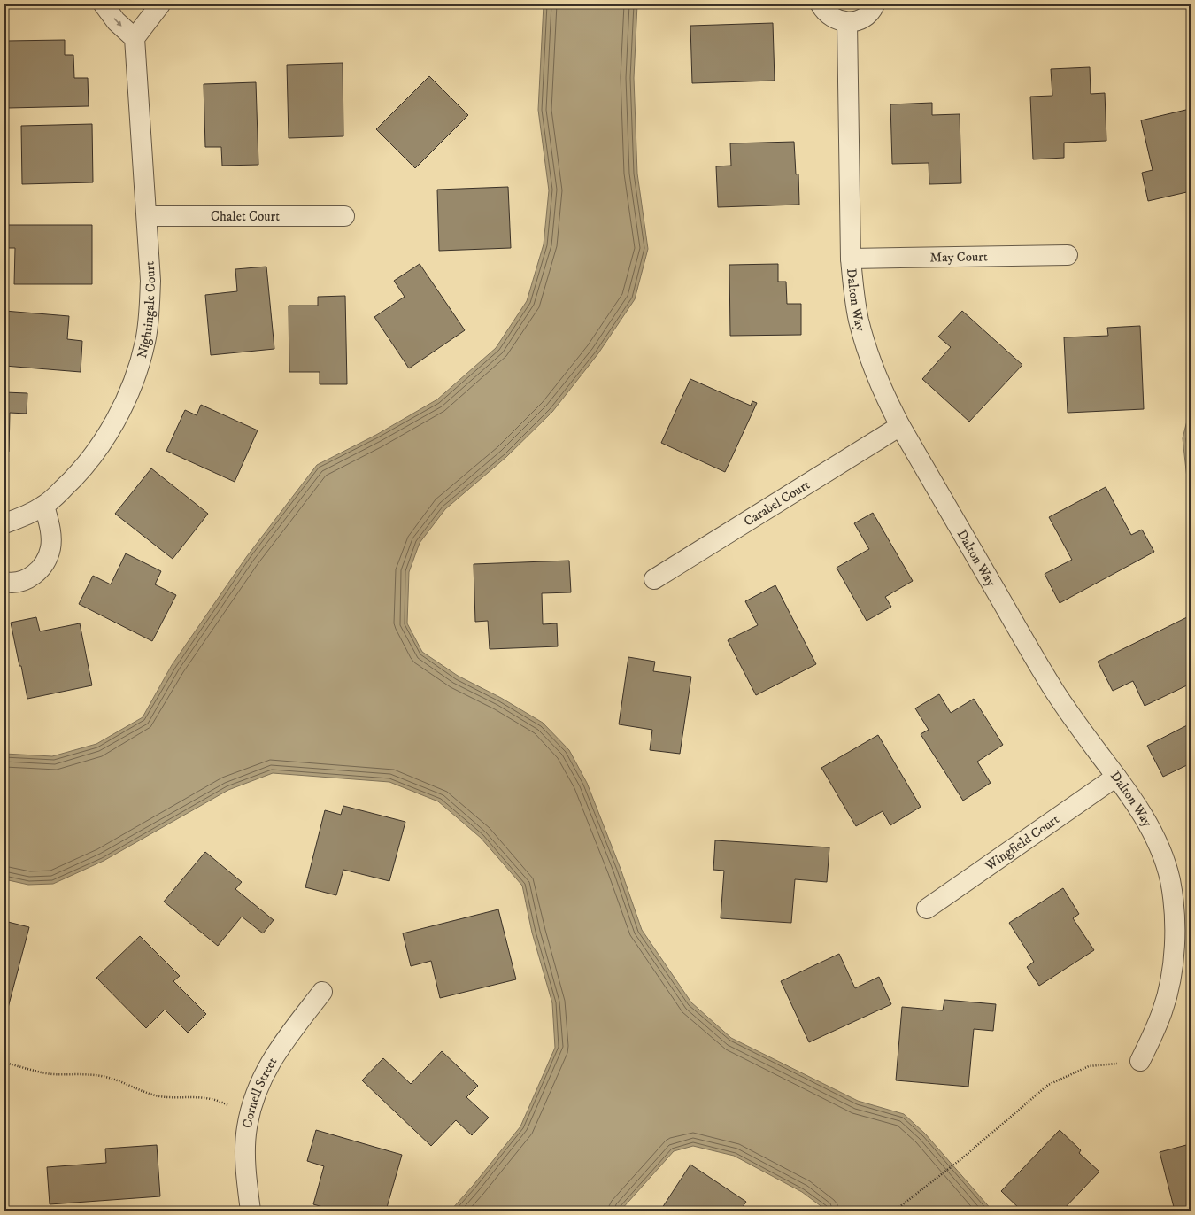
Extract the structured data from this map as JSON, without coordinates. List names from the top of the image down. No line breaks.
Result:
{"streets":{"street":["Chalet Court","May Court","Dalton Way","Nightingale Court","Carabel Court","Wingfield Court","Cornell Street"]},"crossings":[["Chalet Court","Nightingale Court"],["May Court","Dalton Way"],["Dalton Way","Carabel Court"],["Dalton Way","Wingfield Court"]]}
